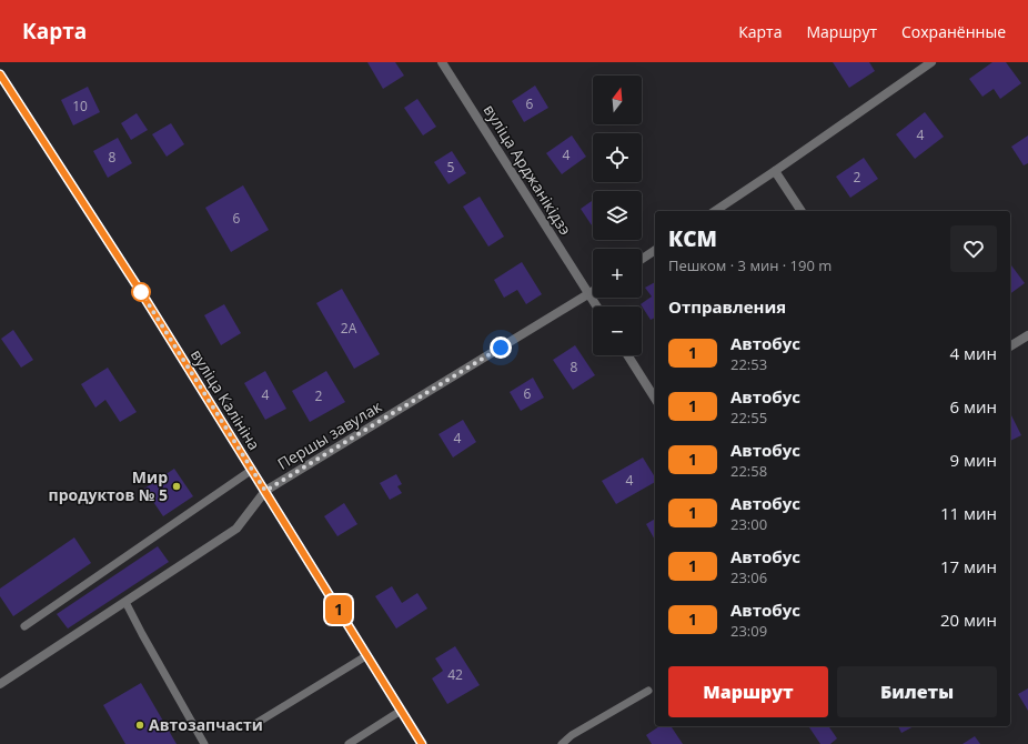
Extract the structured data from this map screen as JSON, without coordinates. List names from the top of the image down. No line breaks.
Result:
{"streets":{"street":["вуліца Арджанікідзэ","вуліца Калініна","Першы завулак"]},"crossings":[["вуліца Арджанікідзэ","Першы завулак"],["вуліца Калініна","Першы завулак"]],"places":["Мир продуктов № 5","Автозапчасти"],"lines":["bus line 1"],"house_numbers":["6","10","4","4","8","5","2","6","2А","8","6","4","2","4","4","42"],"north":"top","page":{"header":"Карта","nav":["Карта","Маршрут","Сохранённые"],"on_map":"1","map_buttons":["+","−"],"heading":[["КСМ","Пешком · 3 мин · 190 m"],"Отправления"],"list":[{"mark":"1","name":"Автобус","note":"22:53","value":"4 мин"},{"mark":"1","name":"Автобус","note":"22:55","value":"6 мин"},{"mark":"1","name":"Автобус","note":"22:58","value":"9 мин"},{"mark":"1","name":"Автобус","note":"23:00","value":"11 мин"},{"mark":"1","name":"Автобус","note":"23:06","value":"17 мин"},{"mark":"1","name":"Автобус","note":"23:09","value":"20 мин"}],"buttons":["Маршрут","Билеты"]}}
